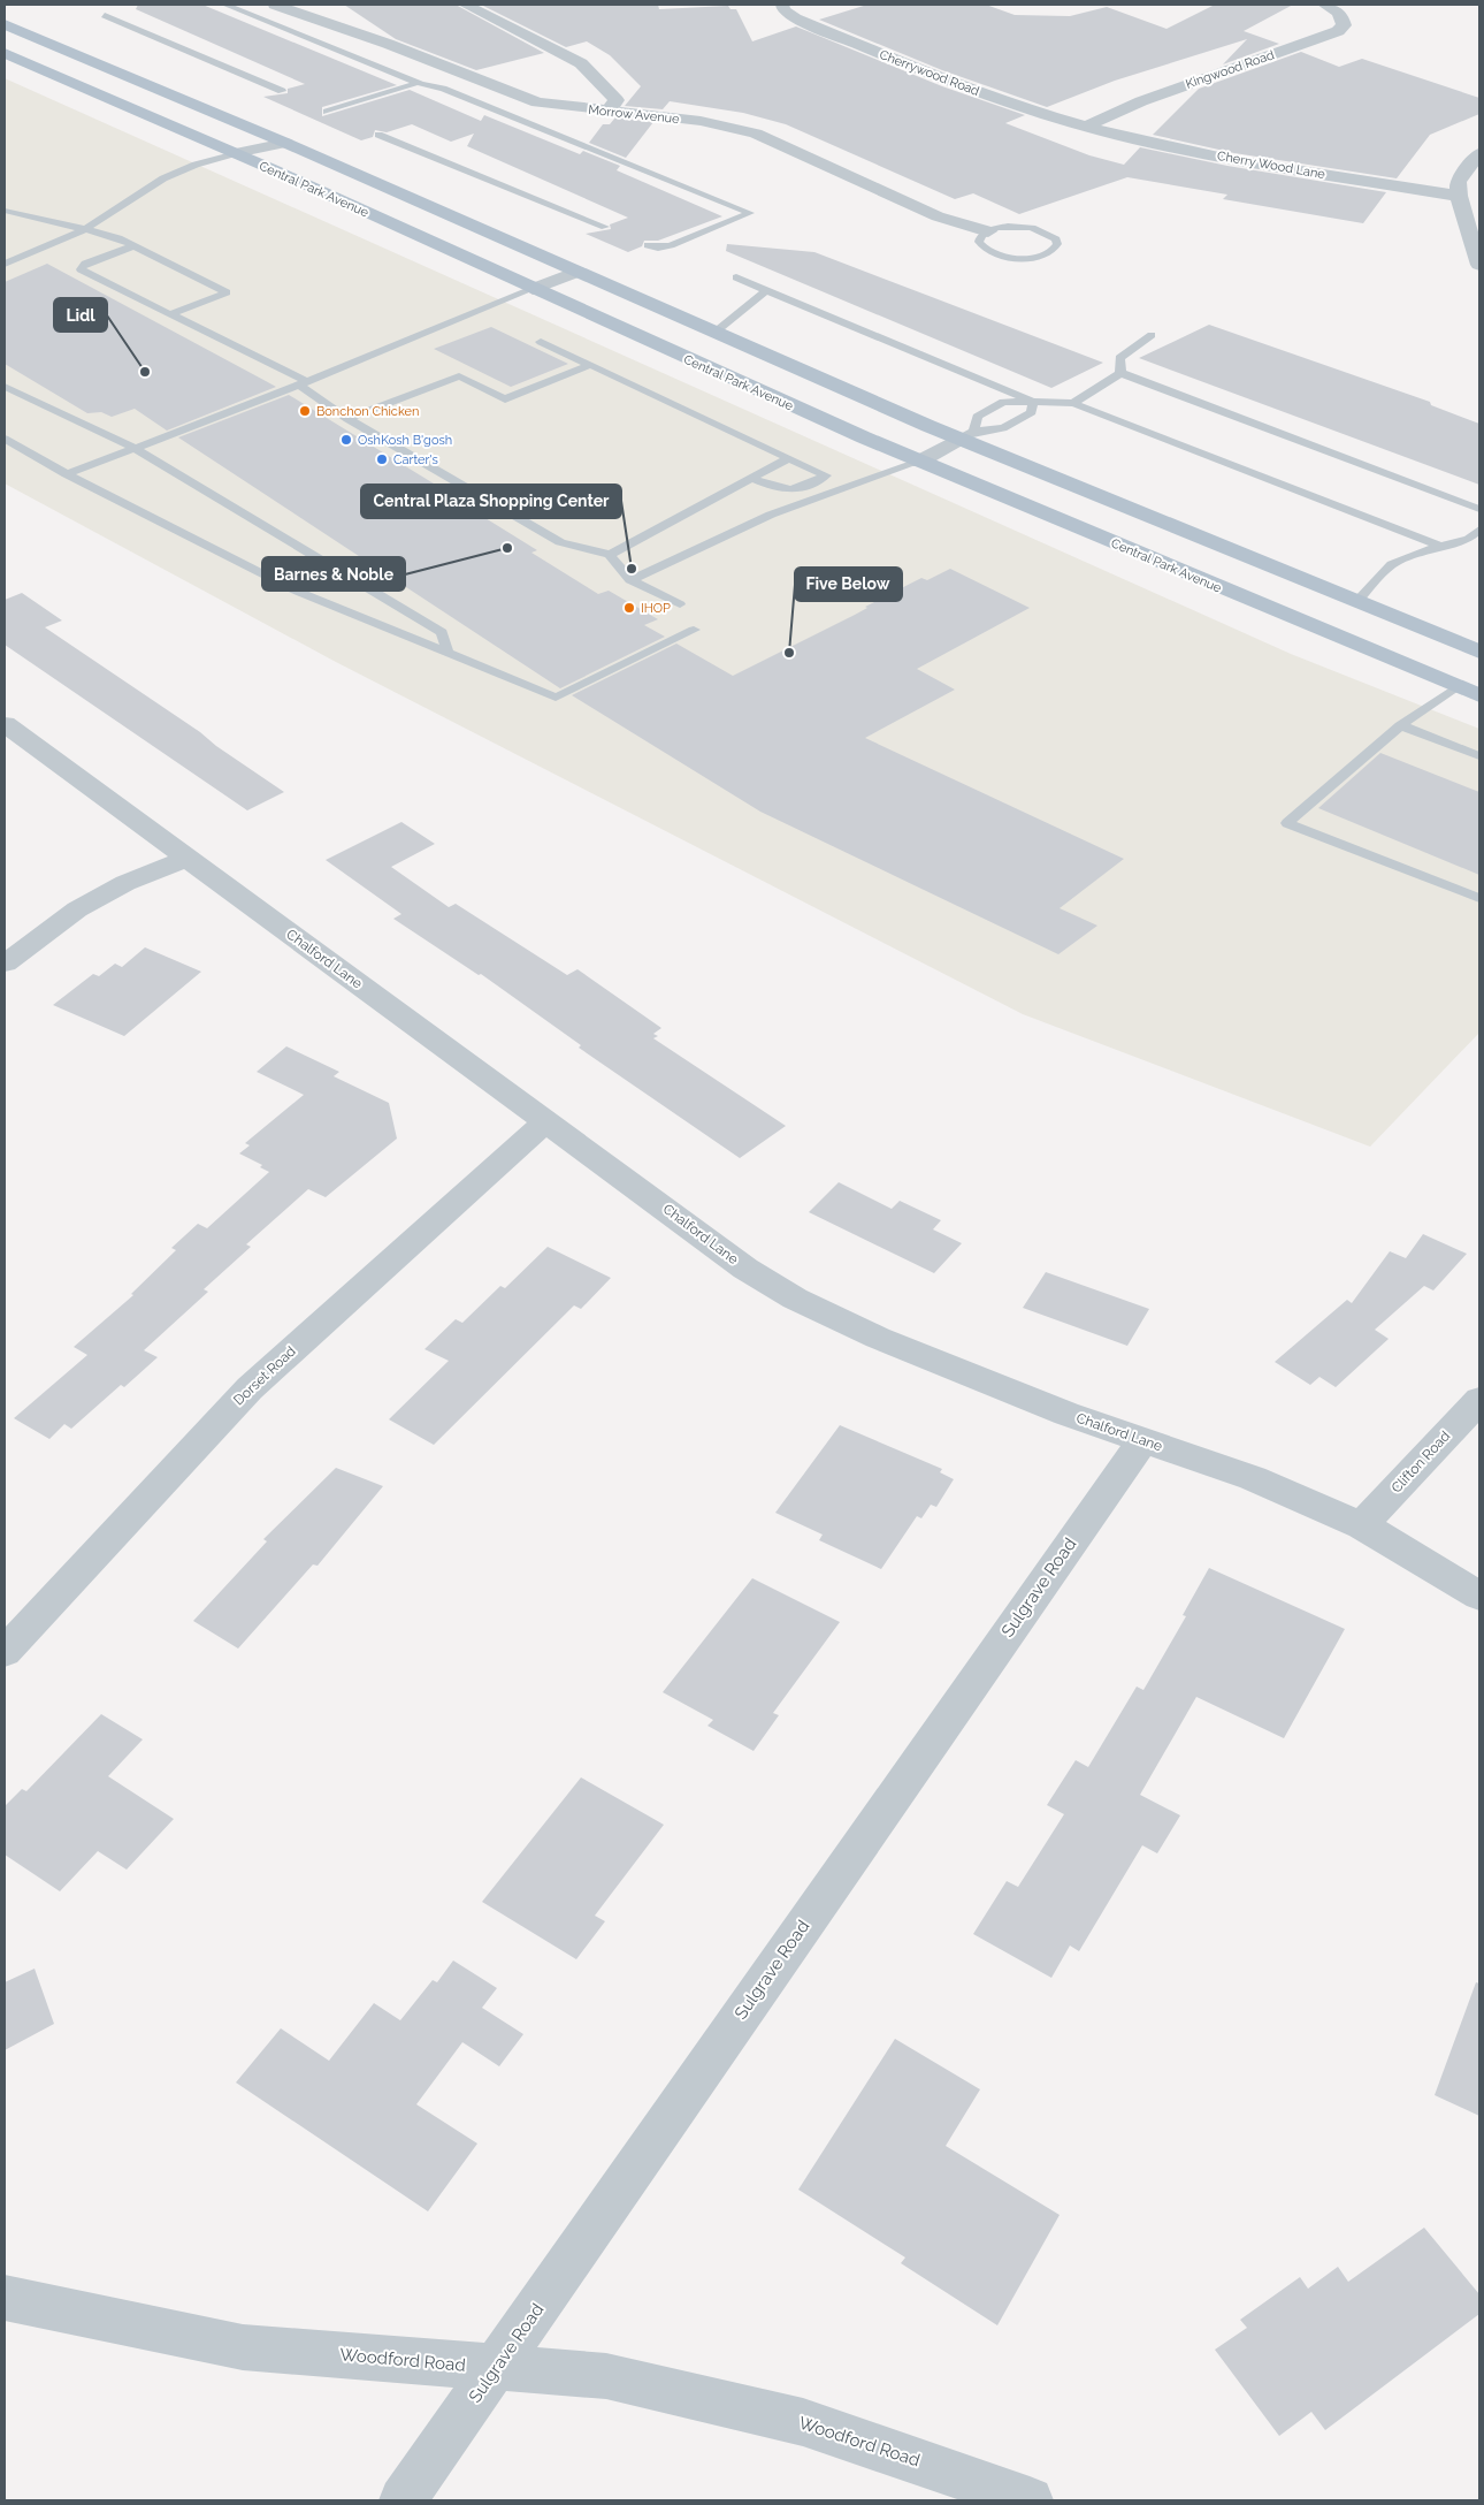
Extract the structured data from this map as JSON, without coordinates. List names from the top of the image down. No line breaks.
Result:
{"streets":{"main road":["Central Park Avenue"],"street":["Kingwood Road","Cherrywood Road","Morrow Avenue","Cherry Wood Lane","Chalford Lane","Dorset Road","Clifton Road","Sulgrave Road","Woodford Road"]},"crossings":[["Kingwood Road","Cherrywood Road"],["Kingwood Road","Cherry Wood Lane"],["Cherrywood Road","Cherry Wood Lane"],["Chalford Lane","Dorset Road"],["Chalford Lane","Clifton Road"],["Chalford Lane","Sulgrave Road"],["Sulgrave Road","Woodford Road"]],"places":["Lidl","Bonchon Chicken","OshKosh B'gosh","Carter's","Barnes & Noble","Central Plaza Shopping Center","IHOP","Five Below"]}
